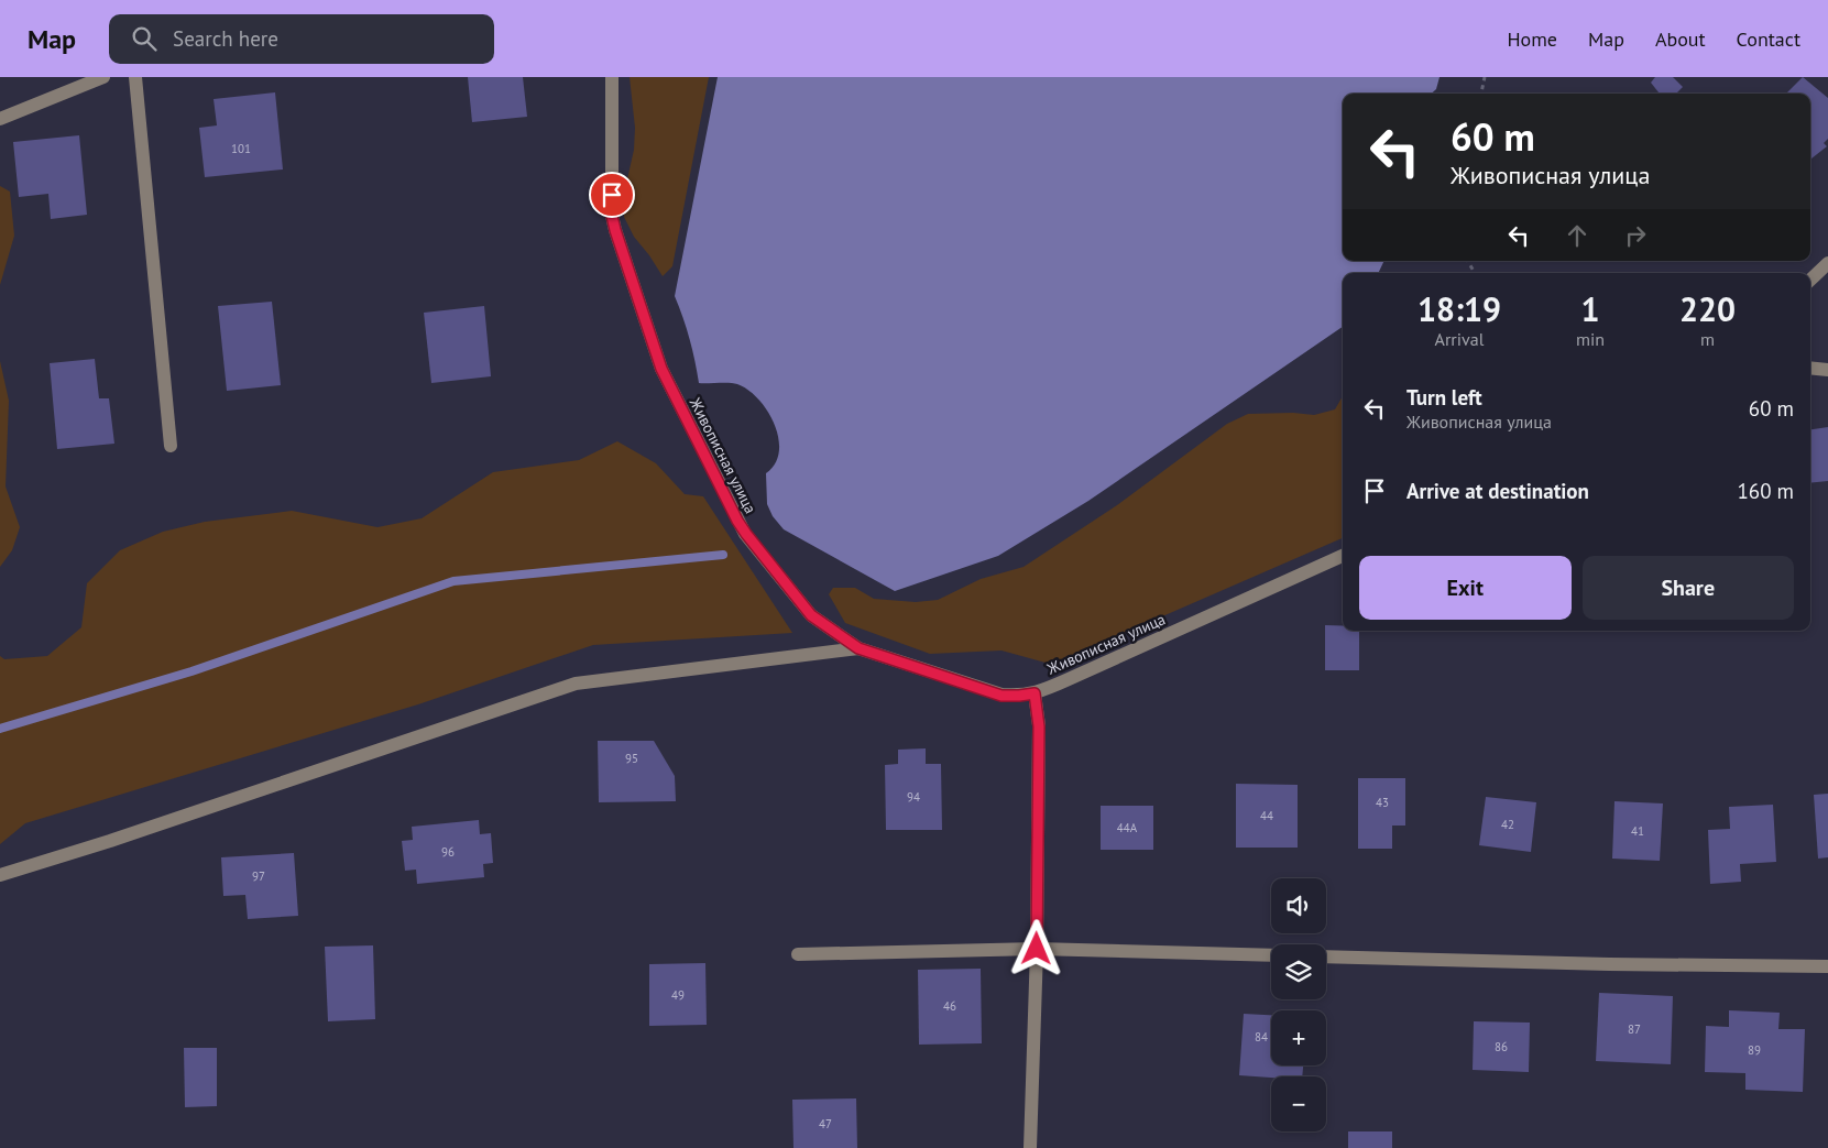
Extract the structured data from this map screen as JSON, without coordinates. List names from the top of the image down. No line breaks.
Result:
{"streets":{"street":["Живописная улица"]},"house_numbers":["101","95","94","43","44","42","44А","41","96","97","49","46","87","84","86","89","47"],"page":{"header":"Map","search":"Search here","nav":["Home","Map","About","Contact"],"turn":["60 m","Живописная улица"],"eta":["18:19","Arrival","1","min","220","m"],"list":[{"name":"Turn left","note":"Живописная улица","value":"60 m"},{"name":"Arrive at destination","value":"160 m"}],"buttons":["Exit","Share"],"map_buttons":["+","−"]}}
